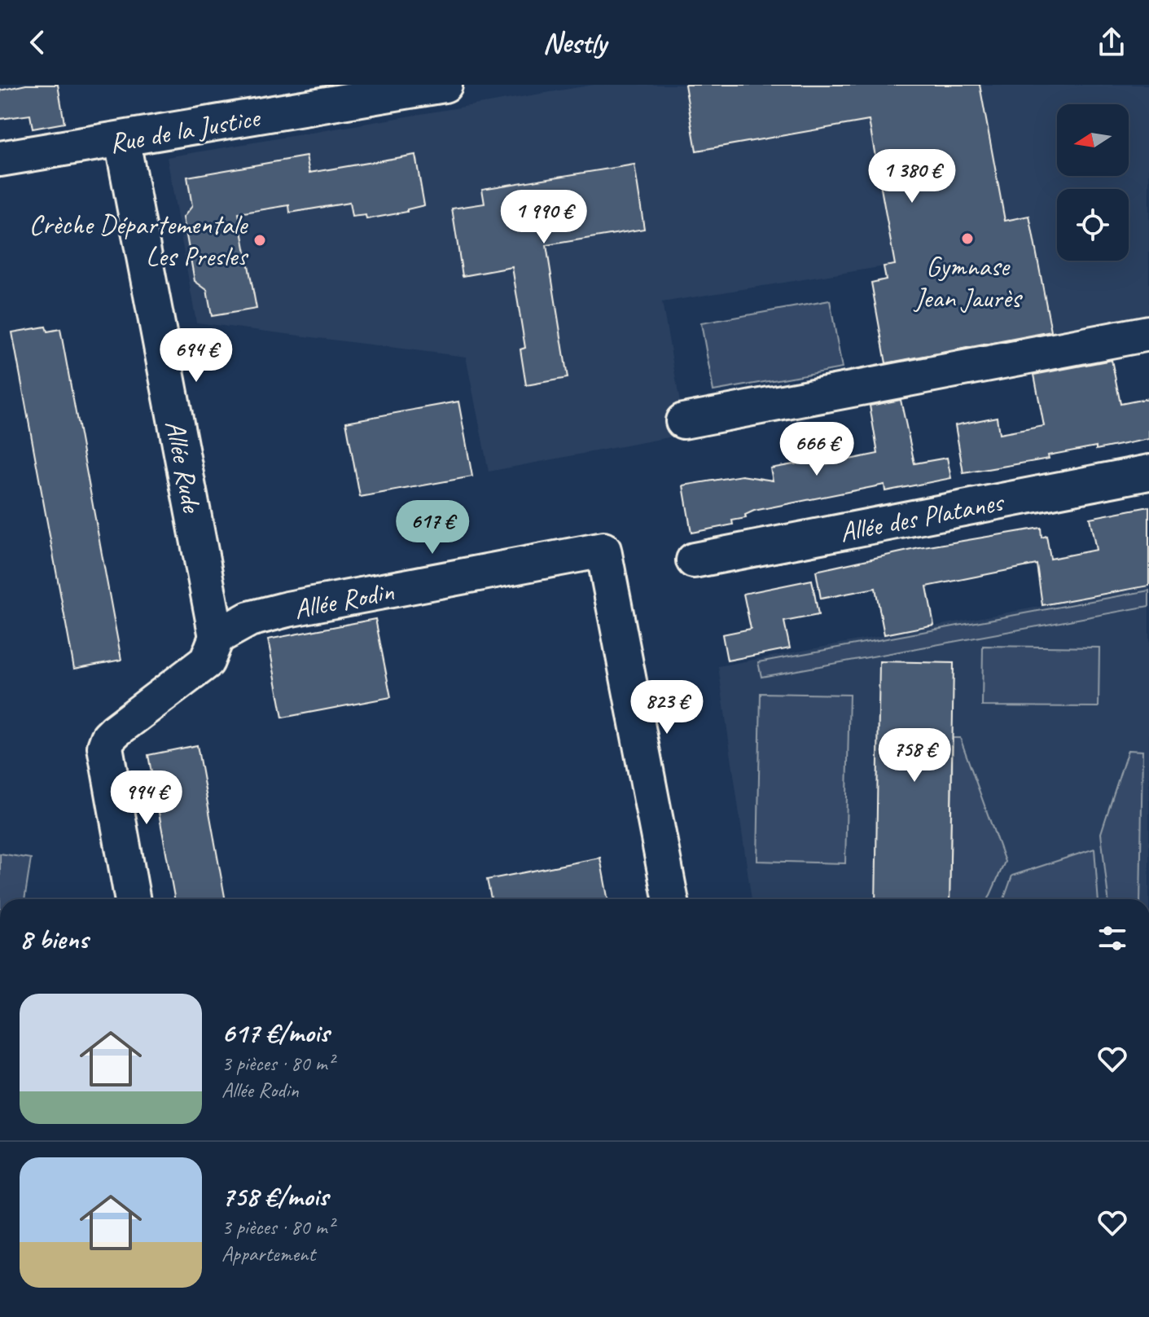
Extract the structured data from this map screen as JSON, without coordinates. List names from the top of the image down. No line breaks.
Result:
{"streets":{"street":["Rue de la Justice","Allée Rude","Allée des Platanes","Allée Rodin"]},"crossings":[["Rue de la Justice","Allée Rude"],["Allée Rude","Allée Rodin"]],"places":["Gymnase Jean Jaurès","Crèche Départementale Les Presles"],"north":"left","page":{"header":"Nestly","price":["1 380 €","1 990 €","694 €","666 €","617 €","823 €","758 €","994 €"],"heading":"8 biens","list":[{"name":"617 €/mois","note":"3 pièces · 80 m² · Allée Rodin"},{"name":"758 €/mois","note":"3 pièces · 80 m² · Appartement"}]}}
